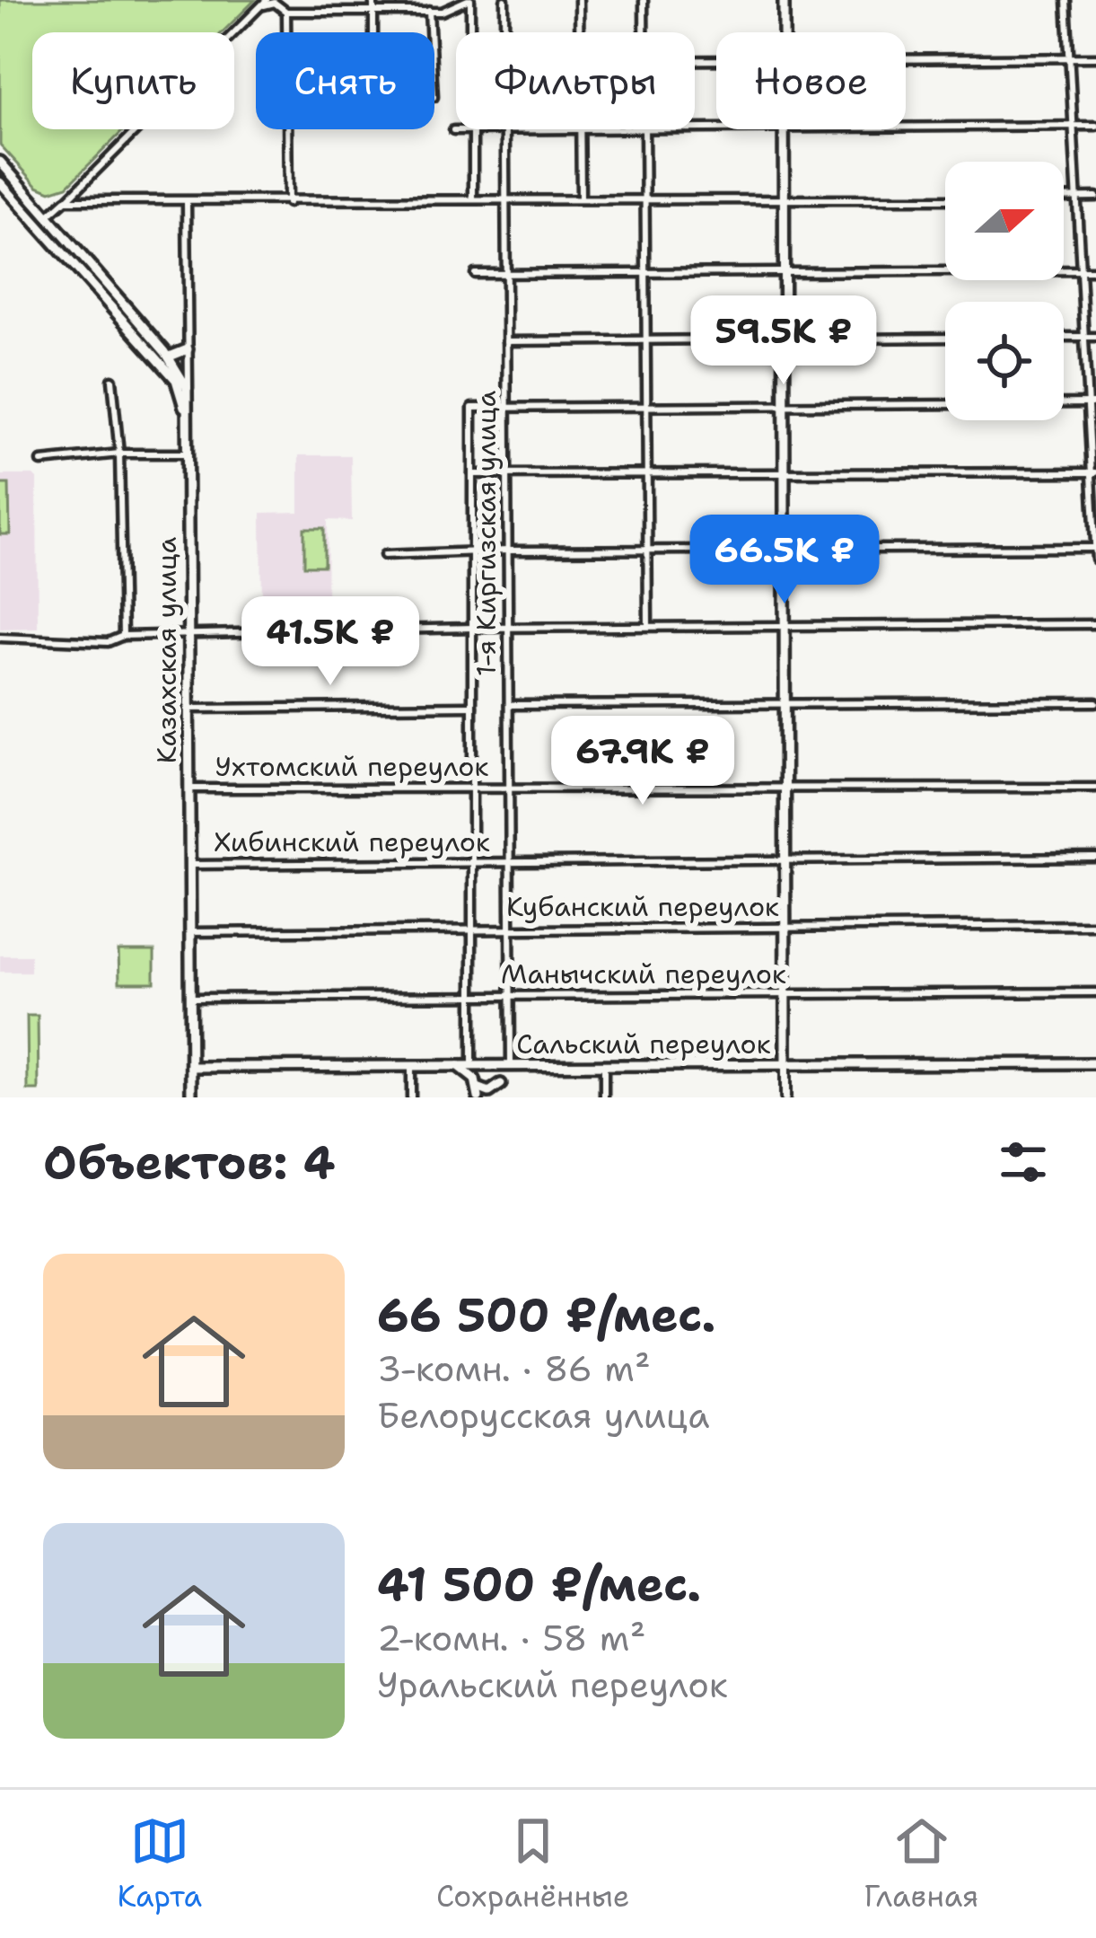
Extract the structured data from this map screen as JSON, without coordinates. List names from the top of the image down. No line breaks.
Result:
{"streets":{"main road":["Казахская улица","Сальский переулок"],"street":["1-я Киргизская улица","Ухтомский переулок","Хибинский переулок","Кубанский переулок","Манычский переулок"]},"crossings":[["1-я Киргизская улица","Ухтомский переулок"],["1-я Киргизская улица","Хибинский переулок"],["1-я Киргизская улица","Кубанский переулок"],["1-я Киргизская улица","Манычский переулок"],["1-я Киргизская улица","Сальский переулок"],["Казахская улица","Ухтомский переулок"],["Казахская улица","Хибинский переулок"],["Казахская улица","Кубанский переулок"],["Казахская улица","Манычский переулок"],["Казахская улица","Сальский переулок"]],"north":"right","page":{"chip":["Купить","Снять","Фильтры","Новое"],"price":["59.5K ₽","66.5K ₽","41.5K ₽","67.9K ₽"],"heading":"Объектов: 4","list":[{"name":"66 500 ₽/мес.","note":"3-комн. · 86 m² · Белорусская улица"},{"name":"41 500 ₽/мес.","note":"2-комн. · 58 m² · Уральский переулок"}],"tabs":["Карта","Сохранённые","Главная"]}}
